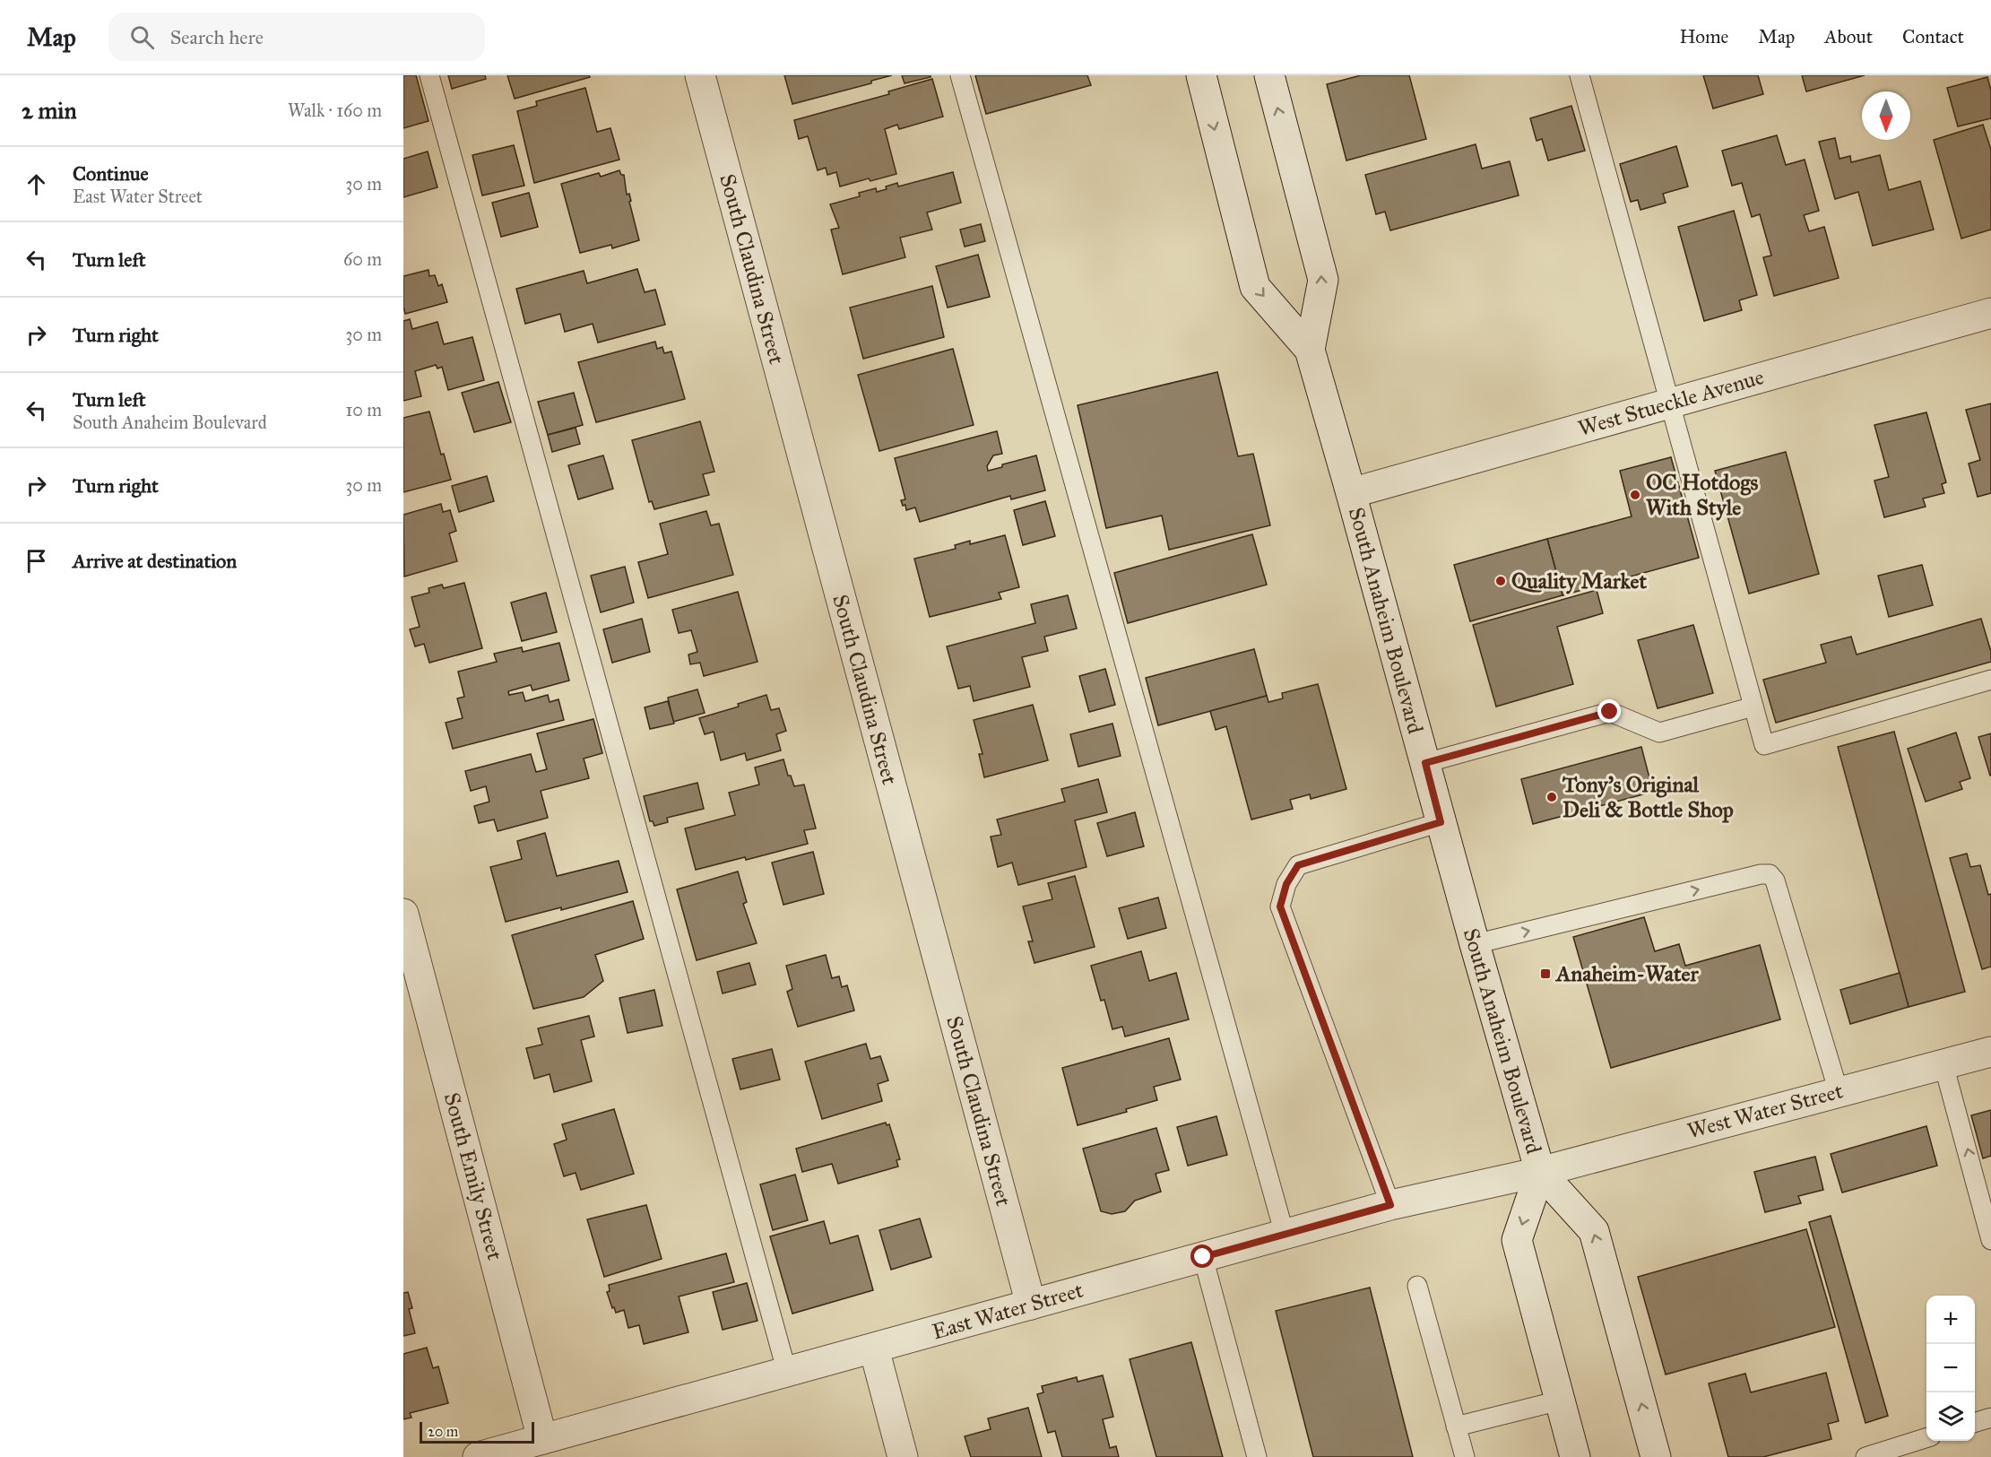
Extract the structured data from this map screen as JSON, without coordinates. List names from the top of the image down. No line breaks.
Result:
{"streets":{"street":["South Claudina Street","West Stueckle Avenue","South Anaheim Boulevard","West Water Street","South Emily Street","East Water Street"]},"crossings":[["South Claudina Street","East Water Street"],["West Stueckle Avenue","South Anaheim Boulevard"],["South Anaheim Boulevard","West Water Street"],["South Anaheim Boulevard","East Water Street"],["West Water Street","East Water Street"],["South Emily Street","East Water Street"]],"places":{"other":["OC Hotdogs With Style","Quality Market","Tony's Original Deli & Bottle Shop"],"transit":["Anaheim-Water"]},"scale_bar":"20 m","north":"bottom","page":{"header":"Map","search":"Search here","nav":["Home","Map","About","Contact"],"heading":["2 min","Walk · 160 m"],"list":[["Continue","East Water Street","30 m"],["Turn left","60 m"],["Turn right","30 m"],["Turn left","South Anaheim Boulevard","10 m"],["Turn right","30 m"],"Arrive at destination"],"map_buttons":["+","−"],"scale":"20 m"}}
